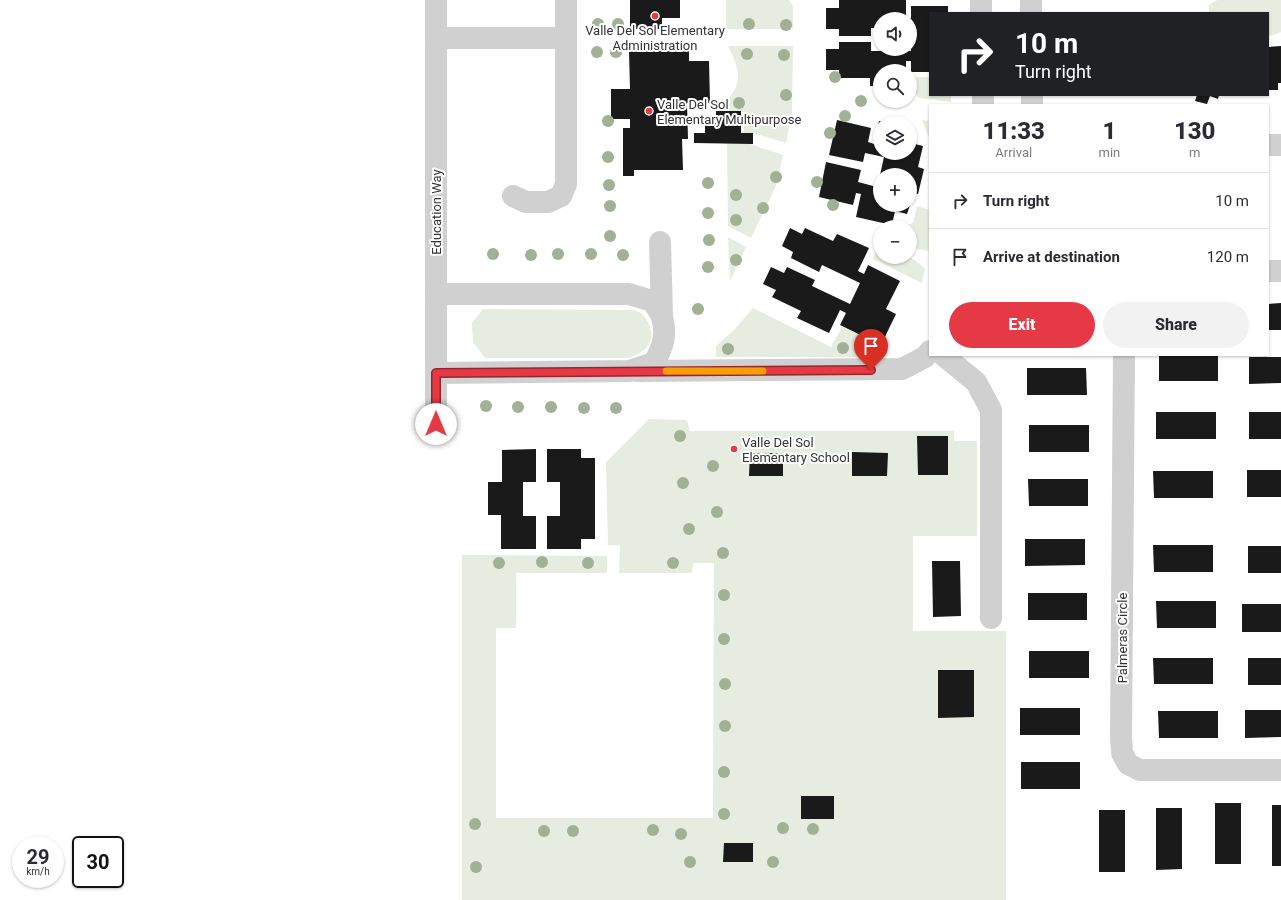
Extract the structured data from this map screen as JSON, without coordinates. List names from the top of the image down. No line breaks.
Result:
{"streets":{"street":["Education Way","Palmeras Circle"]},"places":["Valle Del Sol Elementary Administration","Valle Del Sol Elementary Multipurpose","Valle Del Sol Elementary School"],"page":{"map_buttons":["+","−"],"turn":["10 m","Turn right"],"eta":["11:33","Arrival","1","min","130","m"],"list":[{"name":"Turn right","value":"10 m"},{"name":"Arrive at destination","value":"120 m"}],"buttons":["Exit","Share"],"speed":"29 km/h","limit":"30"}}
